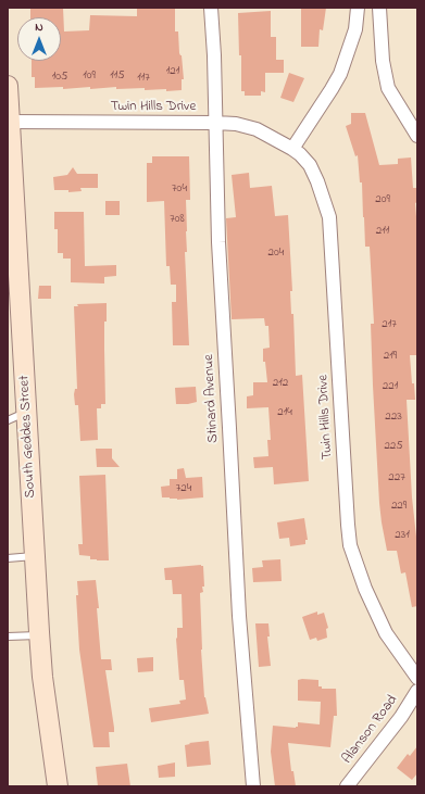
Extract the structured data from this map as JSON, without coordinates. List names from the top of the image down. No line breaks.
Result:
{"streets":{"main road":["South Geddes Street"],"street":["Twin Hills Drive","Stinard Avenue","Alanson Road"]},"crossings":[["Twin Hills Drive","Stinard Avenue"],["Twin Hills Drive","South Geddes Street"]],"house_numbers":["121","109","115","105","117","704","209","708","211","204","217","219","212","221","214","223","225","227","724","229","231"],"north":"top"}
